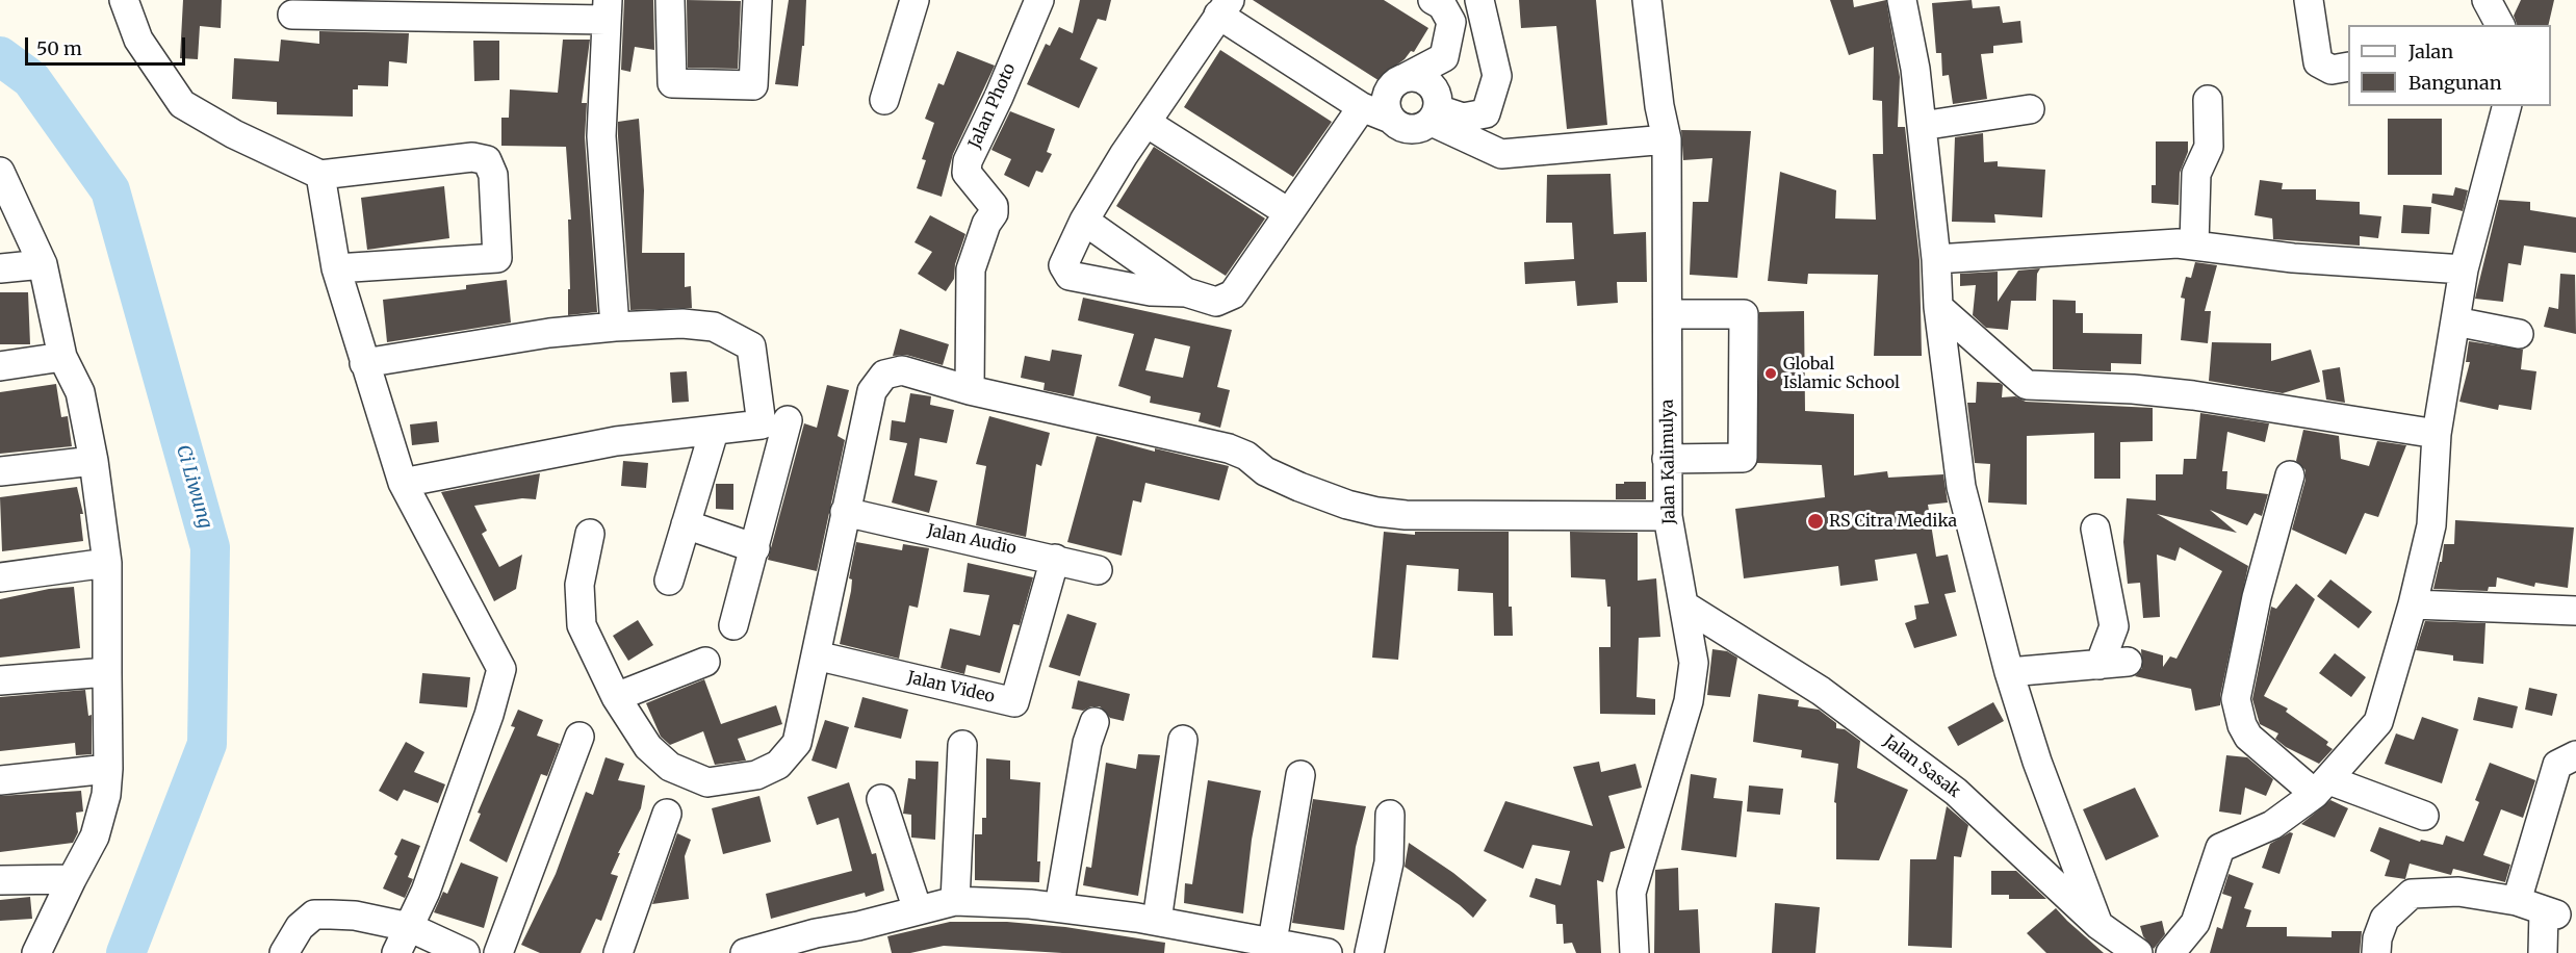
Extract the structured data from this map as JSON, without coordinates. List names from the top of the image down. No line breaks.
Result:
{"streets":{"street":["Jalan Photo","Jalan Kalimulya","Jalan Audio","Jalan Video","Jalan Sasak"]},"crossings":[["Jalan Kalimulya","Jalan Sasak"],["Jalan Audio","Jalan Video"]],"water":["Ci Liwung"],"places":["Global Islamic School","RS Citra Medika"],"legend":["Jalan","Bangunan"],"scale_bar":"50 m"}
